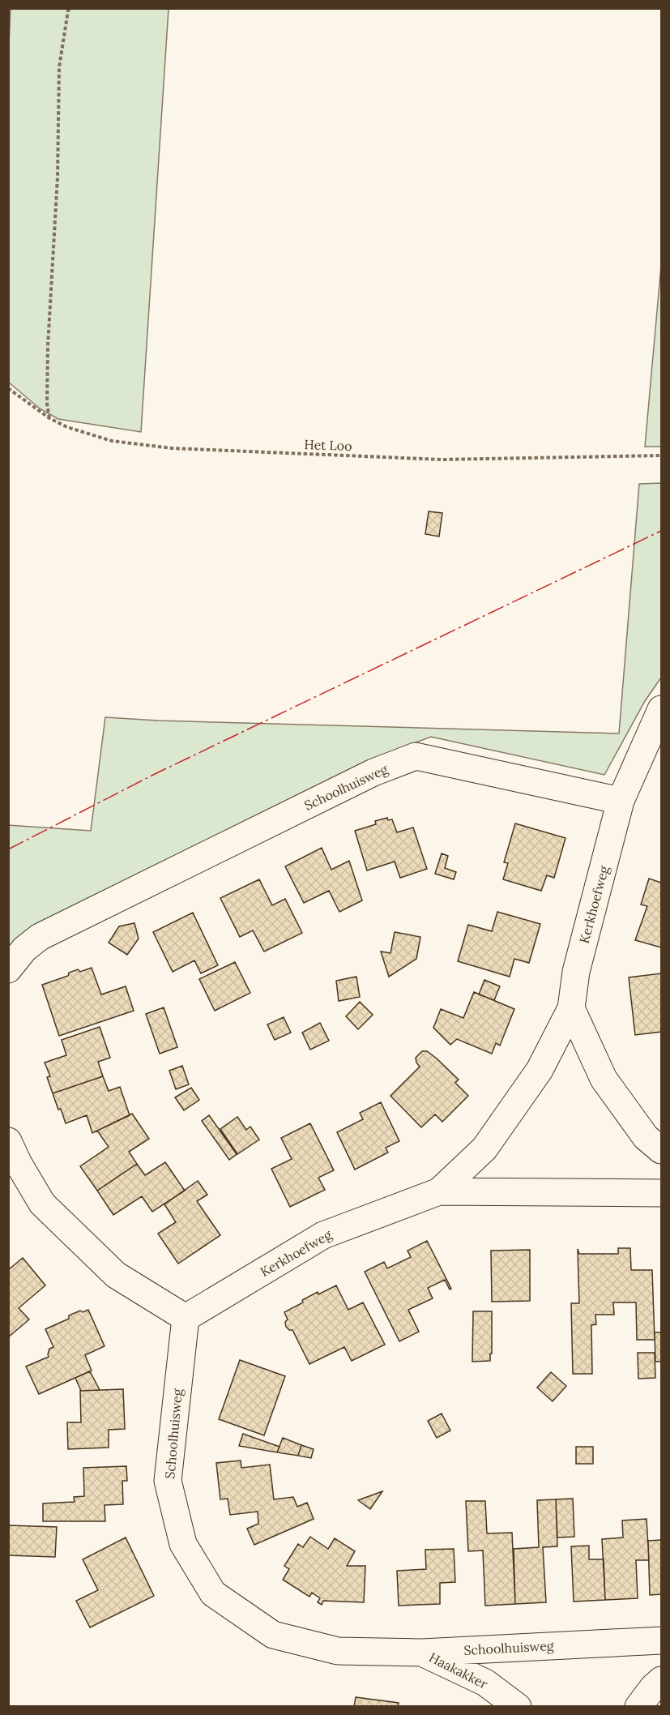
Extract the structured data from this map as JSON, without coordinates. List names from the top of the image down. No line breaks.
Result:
{"streets":{"street":["Schoolhuisweg","Kerkhoefweg","Haakakker"],"path":["Het Loo"]},"crossings":[["Schoolhuisweg","Kerkhoefweg"],["Schoolhuisweg","Haakakker"]]}
